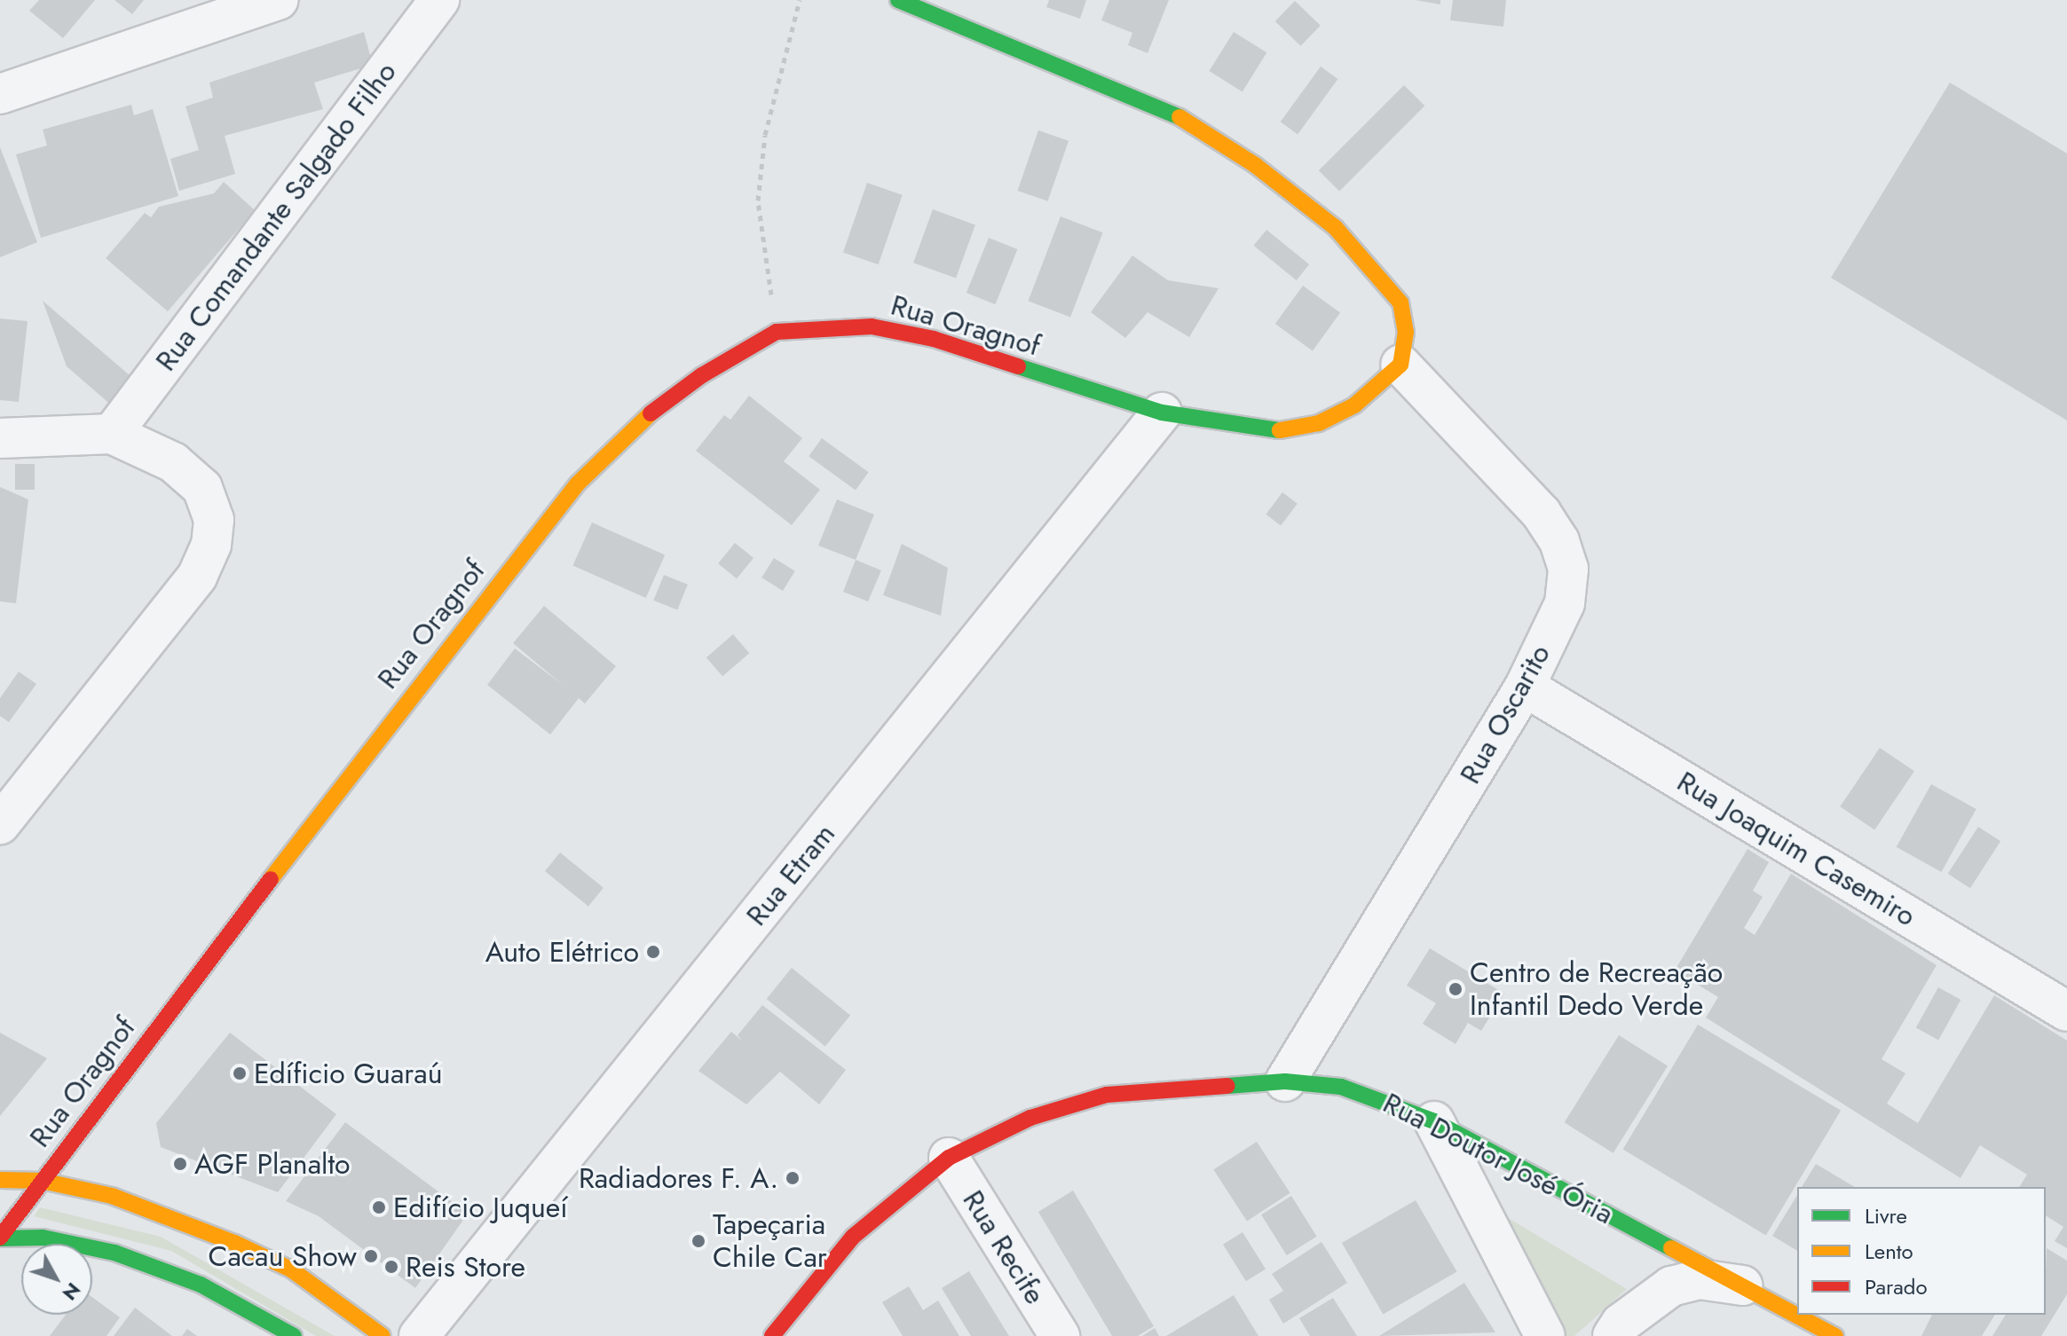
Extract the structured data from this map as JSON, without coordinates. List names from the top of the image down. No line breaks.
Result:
{"streets":{"street":["Rua Comandante Salgado Filho","Rua Oragnof","Rua Oscarito","Rua Joaquim Casemiro","Rua Etram","Rua Doutor José Ória","Rua Recife"]},"crossings":[["Rua Oragnof","Rua Oscarito"],["Rua Oragnof","Rua Etram"],["Rua Oscarito","Rua Joaquim Casemiro"],["Rua Oscarito","Rua Doutor José Ória"],["Rua Doutor José Ória","Rua Recife"]],"places":["Auto Elétrico","Centro de Recreação Infantil Dedo Verde","Edíficio Guaraú","AGF Planalto","Radiadores F. A.","Edifício Juqueí","Tapeçaria Chile Car","Cacau Show","Reis Store"],"legend":["Livre","Lento","Parado"],"north":"bottom right"}
